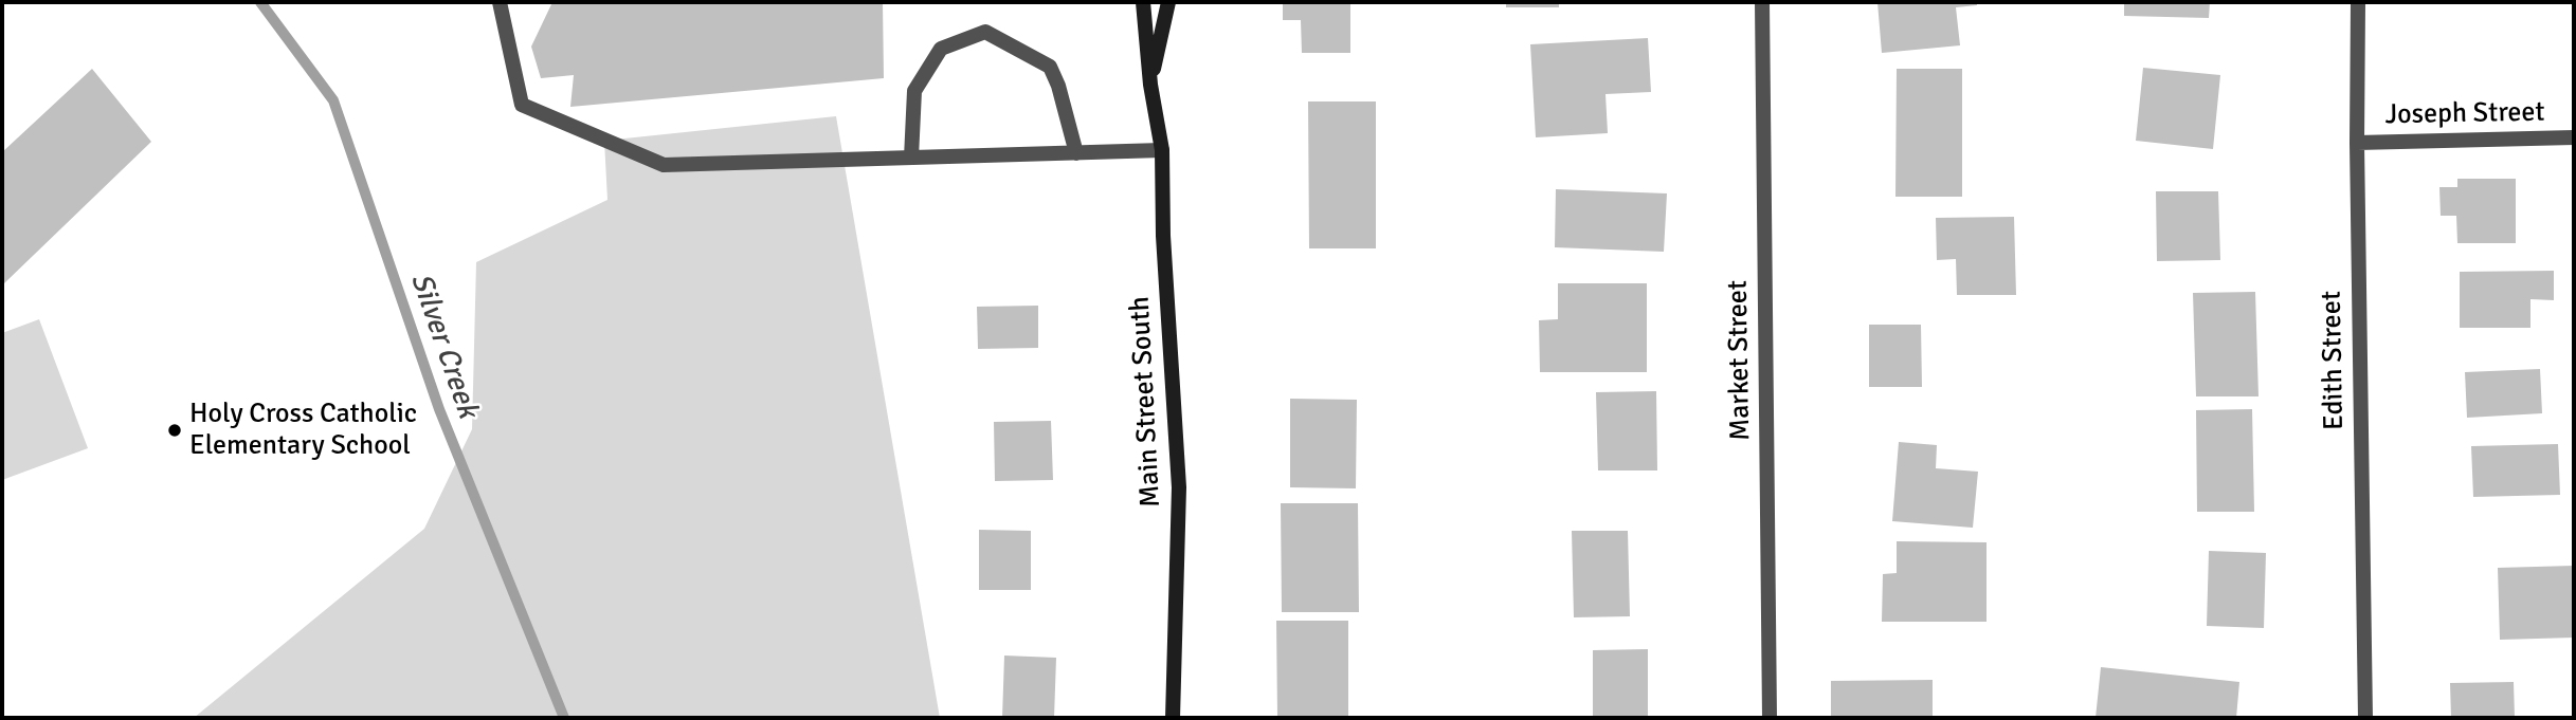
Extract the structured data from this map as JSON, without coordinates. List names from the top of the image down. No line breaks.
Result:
{"streets":{"main road":["Main Street South"],"street":["Joseph Street","Market Street","Edith Street"]},"crossings":[["Joseph Street","Edith Street"]],"water":["Silver Creek"],"places":["Holy Cross Catholic Elementary School"]}
